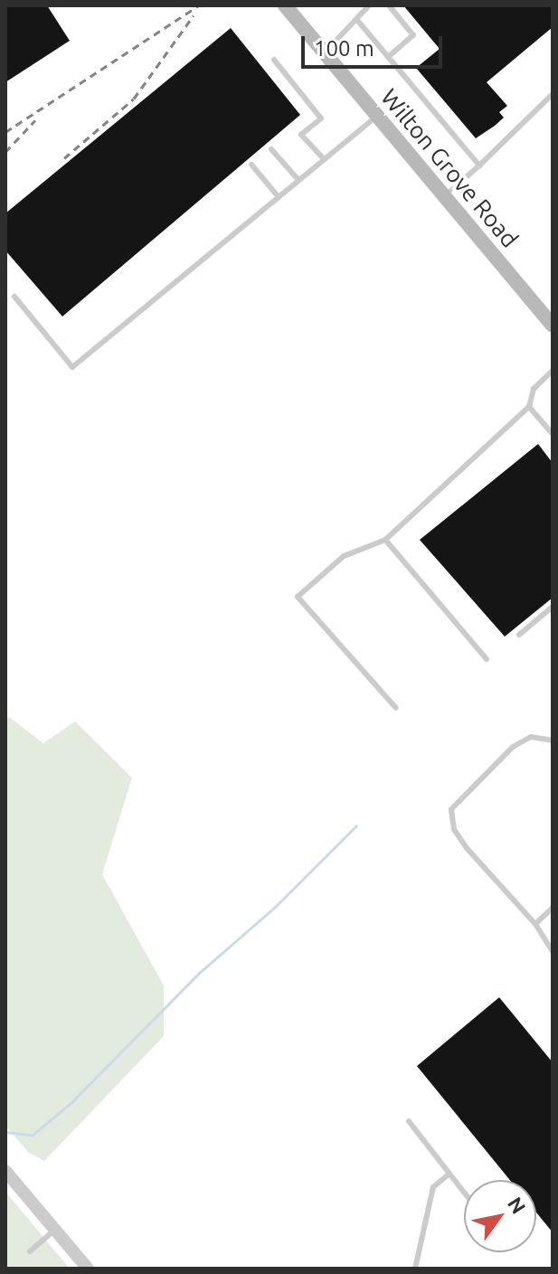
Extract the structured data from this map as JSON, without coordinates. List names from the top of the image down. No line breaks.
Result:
{"streets":{"main road":["Wilton Grove Road"]},"scale_bar":"100 m","north":"top right"}
